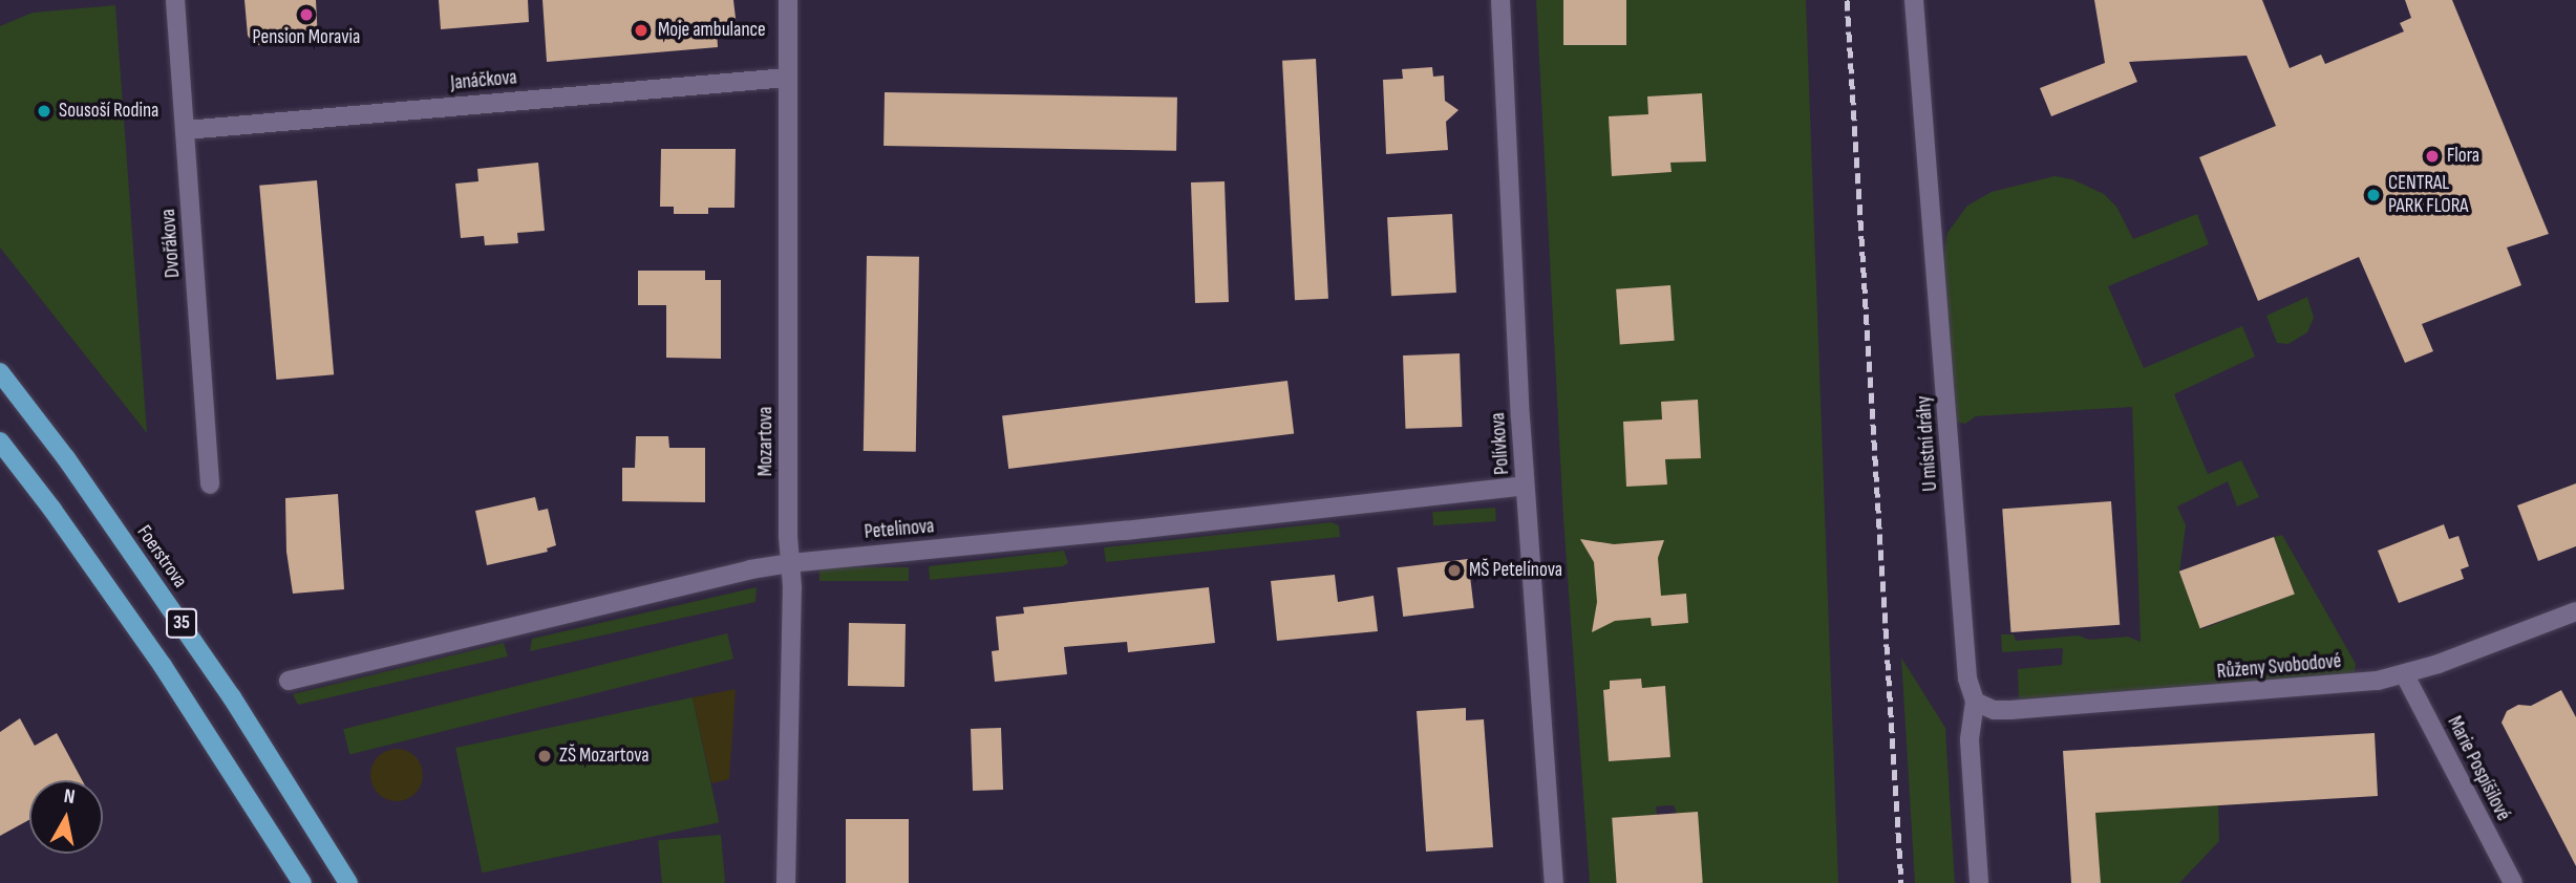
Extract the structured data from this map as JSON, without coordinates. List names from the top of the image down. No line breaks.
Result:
{"streets":{"main road":["Foerstrova","35"],"street":["Janáčkova","Dvořákova","Mozartova","Polívkova","U místní dráhy","Petelinova","Růženy Svobodové","Marie Pospíšilové"]},"crossings":[["Janáčkova","Dvořákova"],["Janáčkova","Mozartova"],["Mozartova","Petelinova"],["Polívkova","Petelinova"],["U místní dráhy","Růženy Svobodové"],["Růženy Svobodové","Marie Pospíšilové"]],"places":["Pension Moravia","Moje ambulance","Sousoší Rodina","Flora","CENTRAL PARK FLORA","MŠ Petelinova","ZŠ Mozartova"],"north":"top"}
